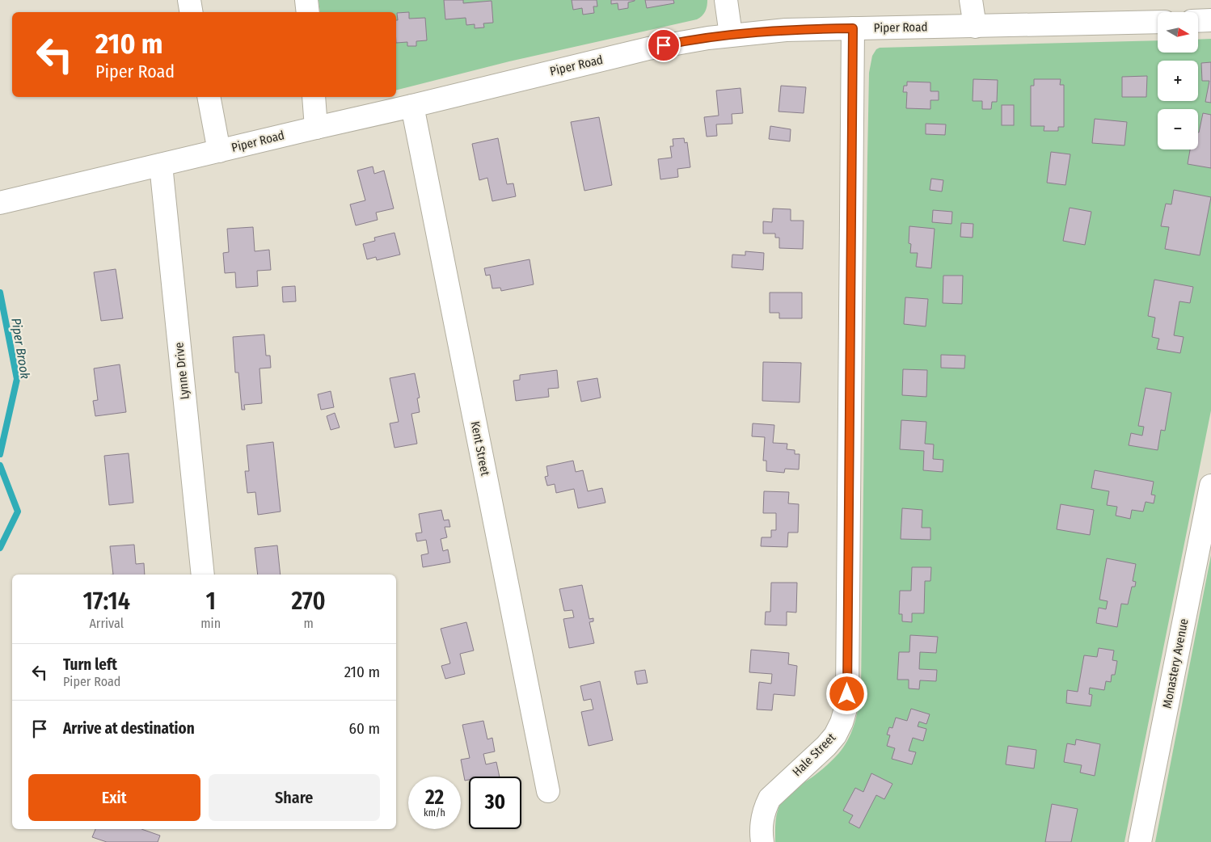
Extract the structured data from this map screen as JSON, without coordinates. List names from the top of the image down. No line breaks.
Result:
{"streets":{"street":["Piper Road","Lynne Drive","Kent Street","Monastery Avenue","Hale Street"]},"crossings":[["Piper Road","Lynne Drive"],["Piper Road","Kent Street"],["Piper Road","Hale Street"]],"water":["Piper Brook"],"north":"right","page":{"map_buttons":["+","−"],"turn":["210 m","Piper Road"],"eta":["17:14","Arrival","1","min","270","m"],"list":[{"name":"Turn left","note":"Piper Road","value":"210 m"},{"name":"Arrive at destination","value":"60 m"}],"buttons":["Exit","Share"],"speed":"22 km/h","limit":"30"}}
